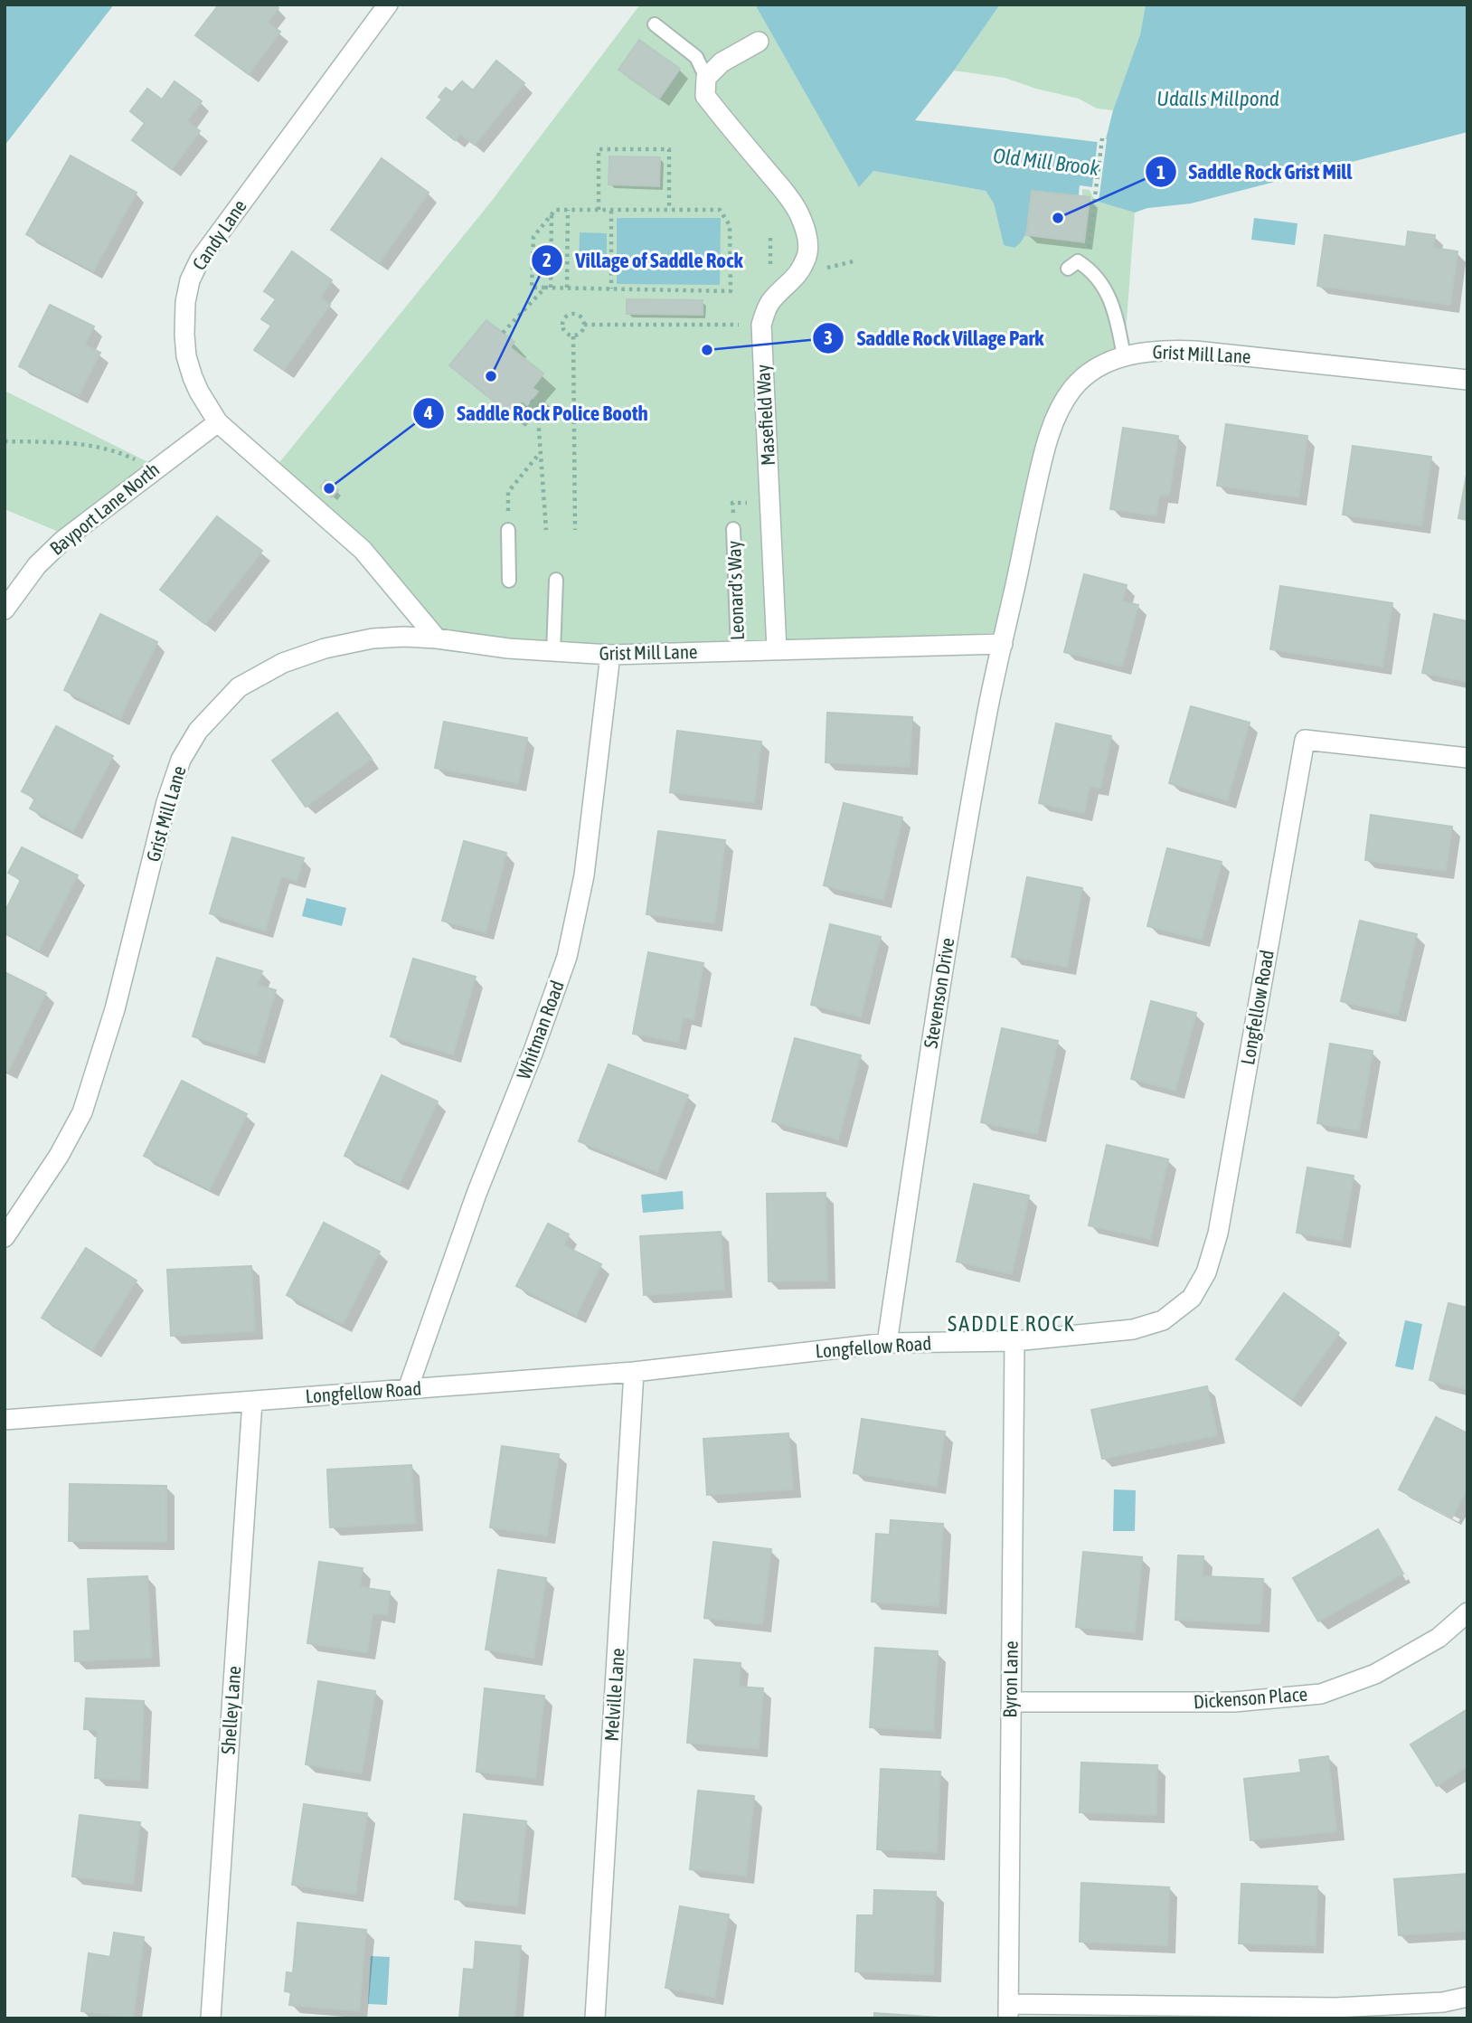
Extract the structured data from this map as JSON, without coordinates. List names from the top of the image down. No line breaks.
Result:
{"streets":{"street":["Candy Lane","Grist Mill Lane","Masefield Way","Bayport Lane North","Stevenson Drive","Longfellow Road","Whitman Road","Byron Lane","Melville Lane","Dickenson Place","Shelley Lane"],"lane":["Leonard's Way"]},"crossings":[["Candy Lane","Grist Mill Lane"],["Candy Lane","Bayport Lane North"],["Grist Mill Lane","Masefield Way"],["Grist Mill Lane","Leonard's Way"],["Grist Mill Lane","Stevenson Drive"],["Grist Mill Lane","Whitman Road"],["Stevenson Drive","Longfellow Road"],["Longfellow Road","Whitman Road"],["Longfellow Road","Byron Lane"],["Longfellow Road","Melville Lane"],["Longfellow Road","Shelley Lane"],["Byron Lane","Dickenson Place"]],"districts":["SADDLE ROCK"],"water":["Udalls Millpond","Old Mill Brook"],"places":["Saddle Rock Grist Mill","Saddle Rock Village Park","Village of Saddle Rock","Saddle Rock Police Booth"]}
